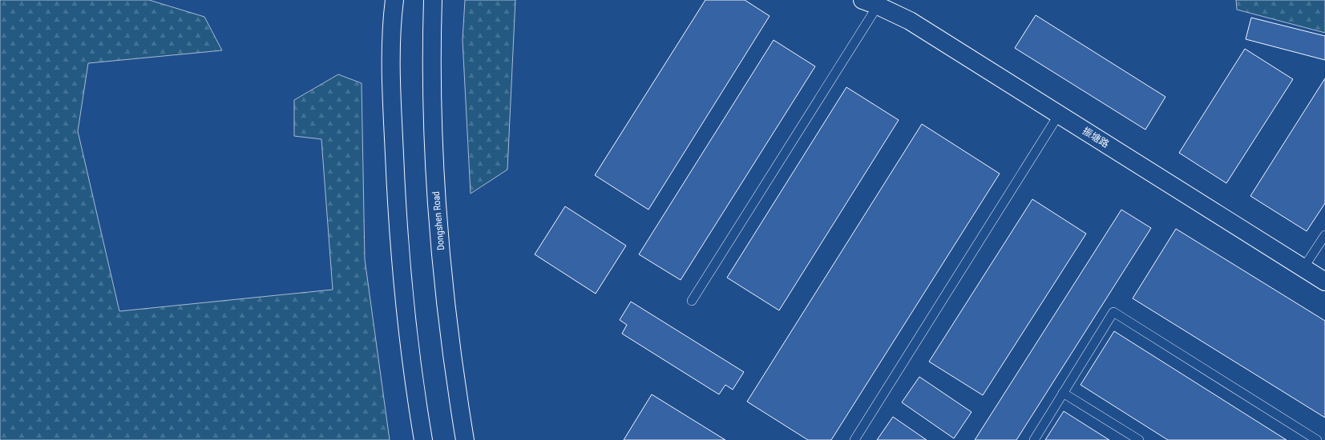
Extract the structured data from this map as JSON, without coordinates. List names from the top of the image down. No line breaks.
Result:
{"streets":{"main road":["振塘路","Dongshen Road"]}}
